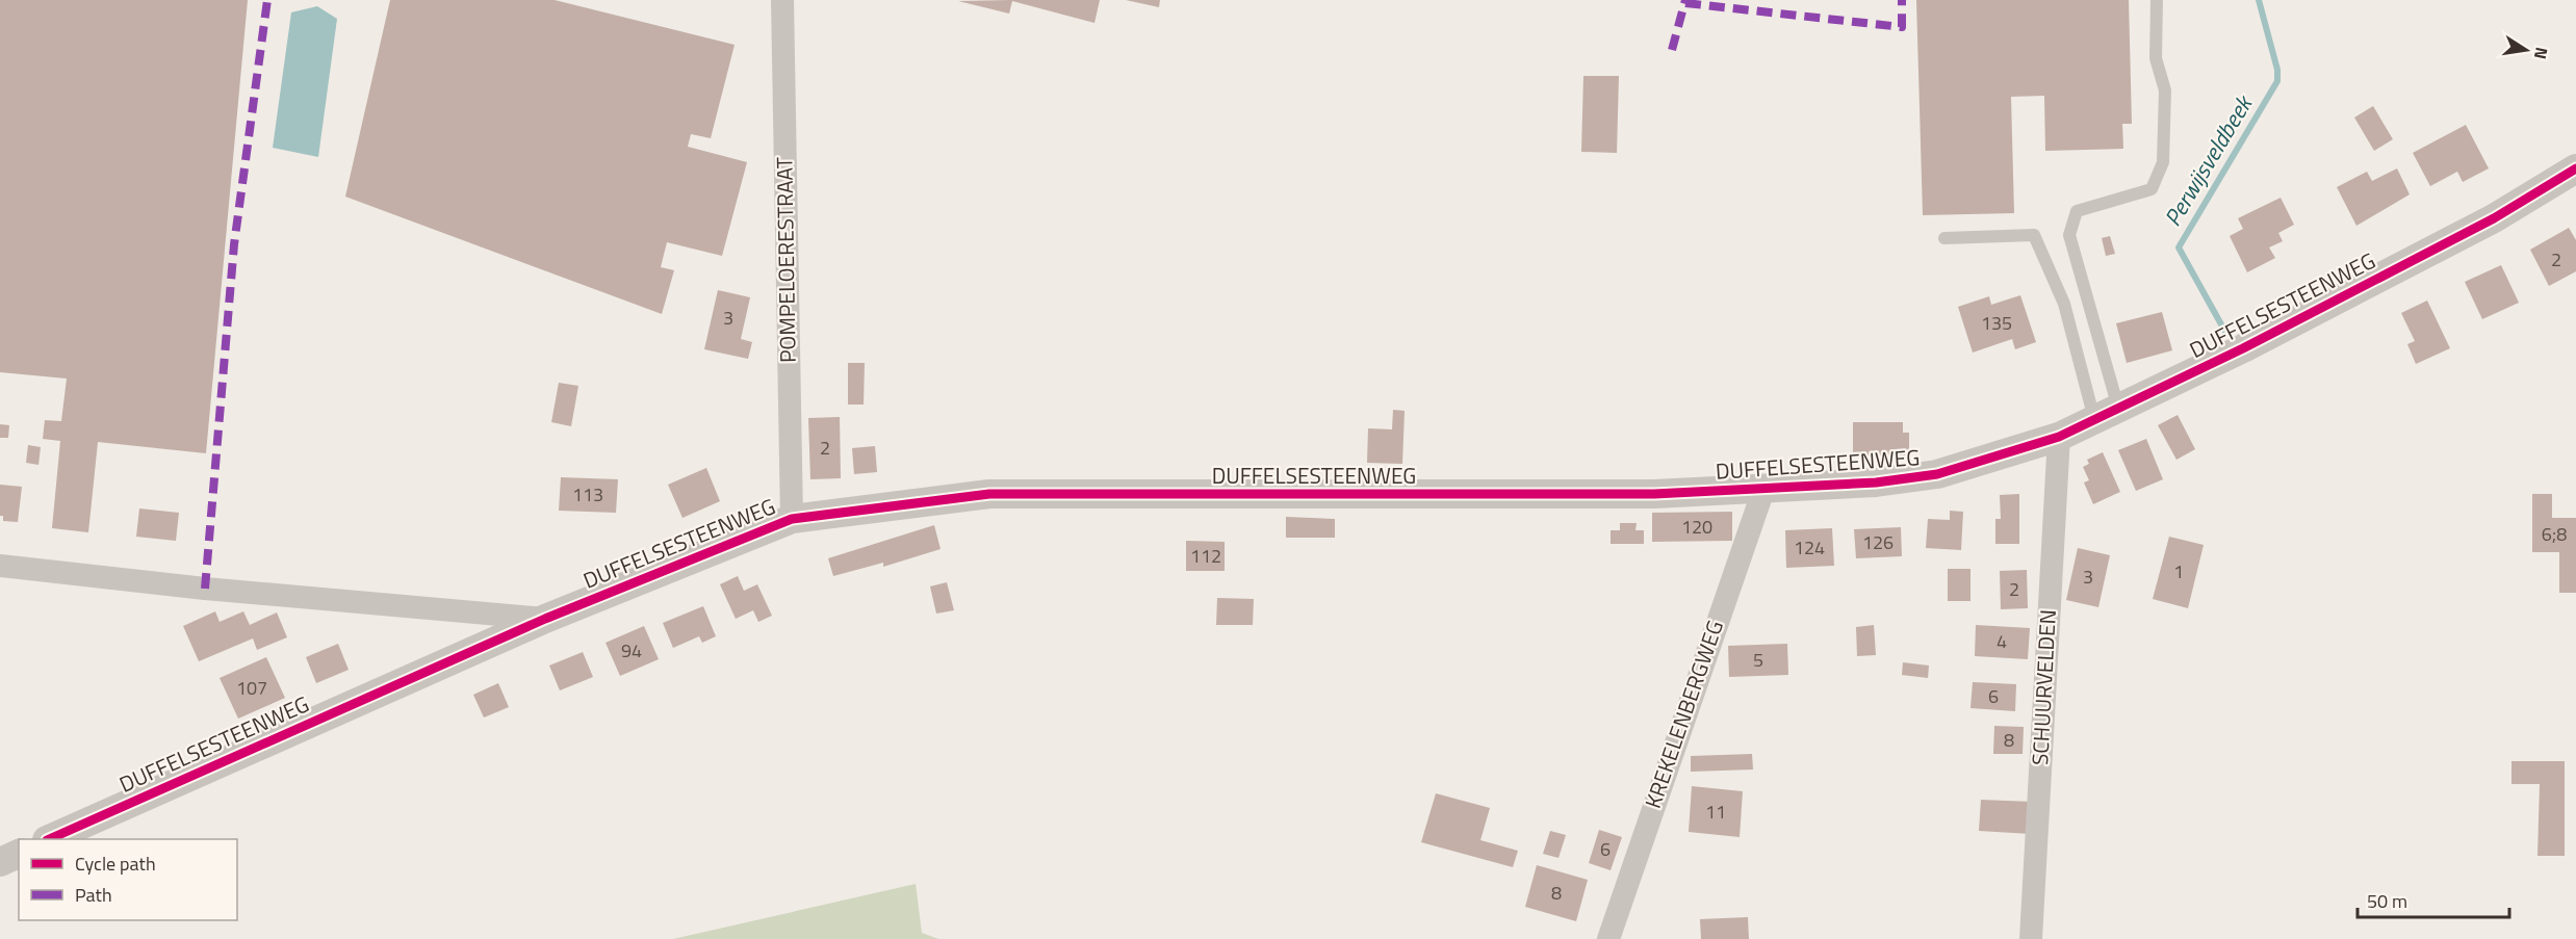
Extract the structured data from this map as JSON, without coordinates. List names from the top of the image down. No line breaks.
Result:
{"streets":{"street":["POMPELOERESTRAAT","DUFFELSESTEENWEG","SCHUURVELDEN","KREKELENBERGWEG"]},"crossings":[["POMPELOERESTRAAT","DUFFELSESTEENWEG"],["DUFFELSESTEENWEG","SCHUURVELDEN"],["DUFFELSESTEENWEG","KREKELENBERGWEG"]],"water":["Perwijsveldbeek"],"house_numbers":["2","3","135","2","113","120","6;8","126","124","112","1","3","2","4","94","5","107","6","8","11","6","8"],"legend":["Cycle path","Path"],"scale_bar":"50 m","north":"right"}
